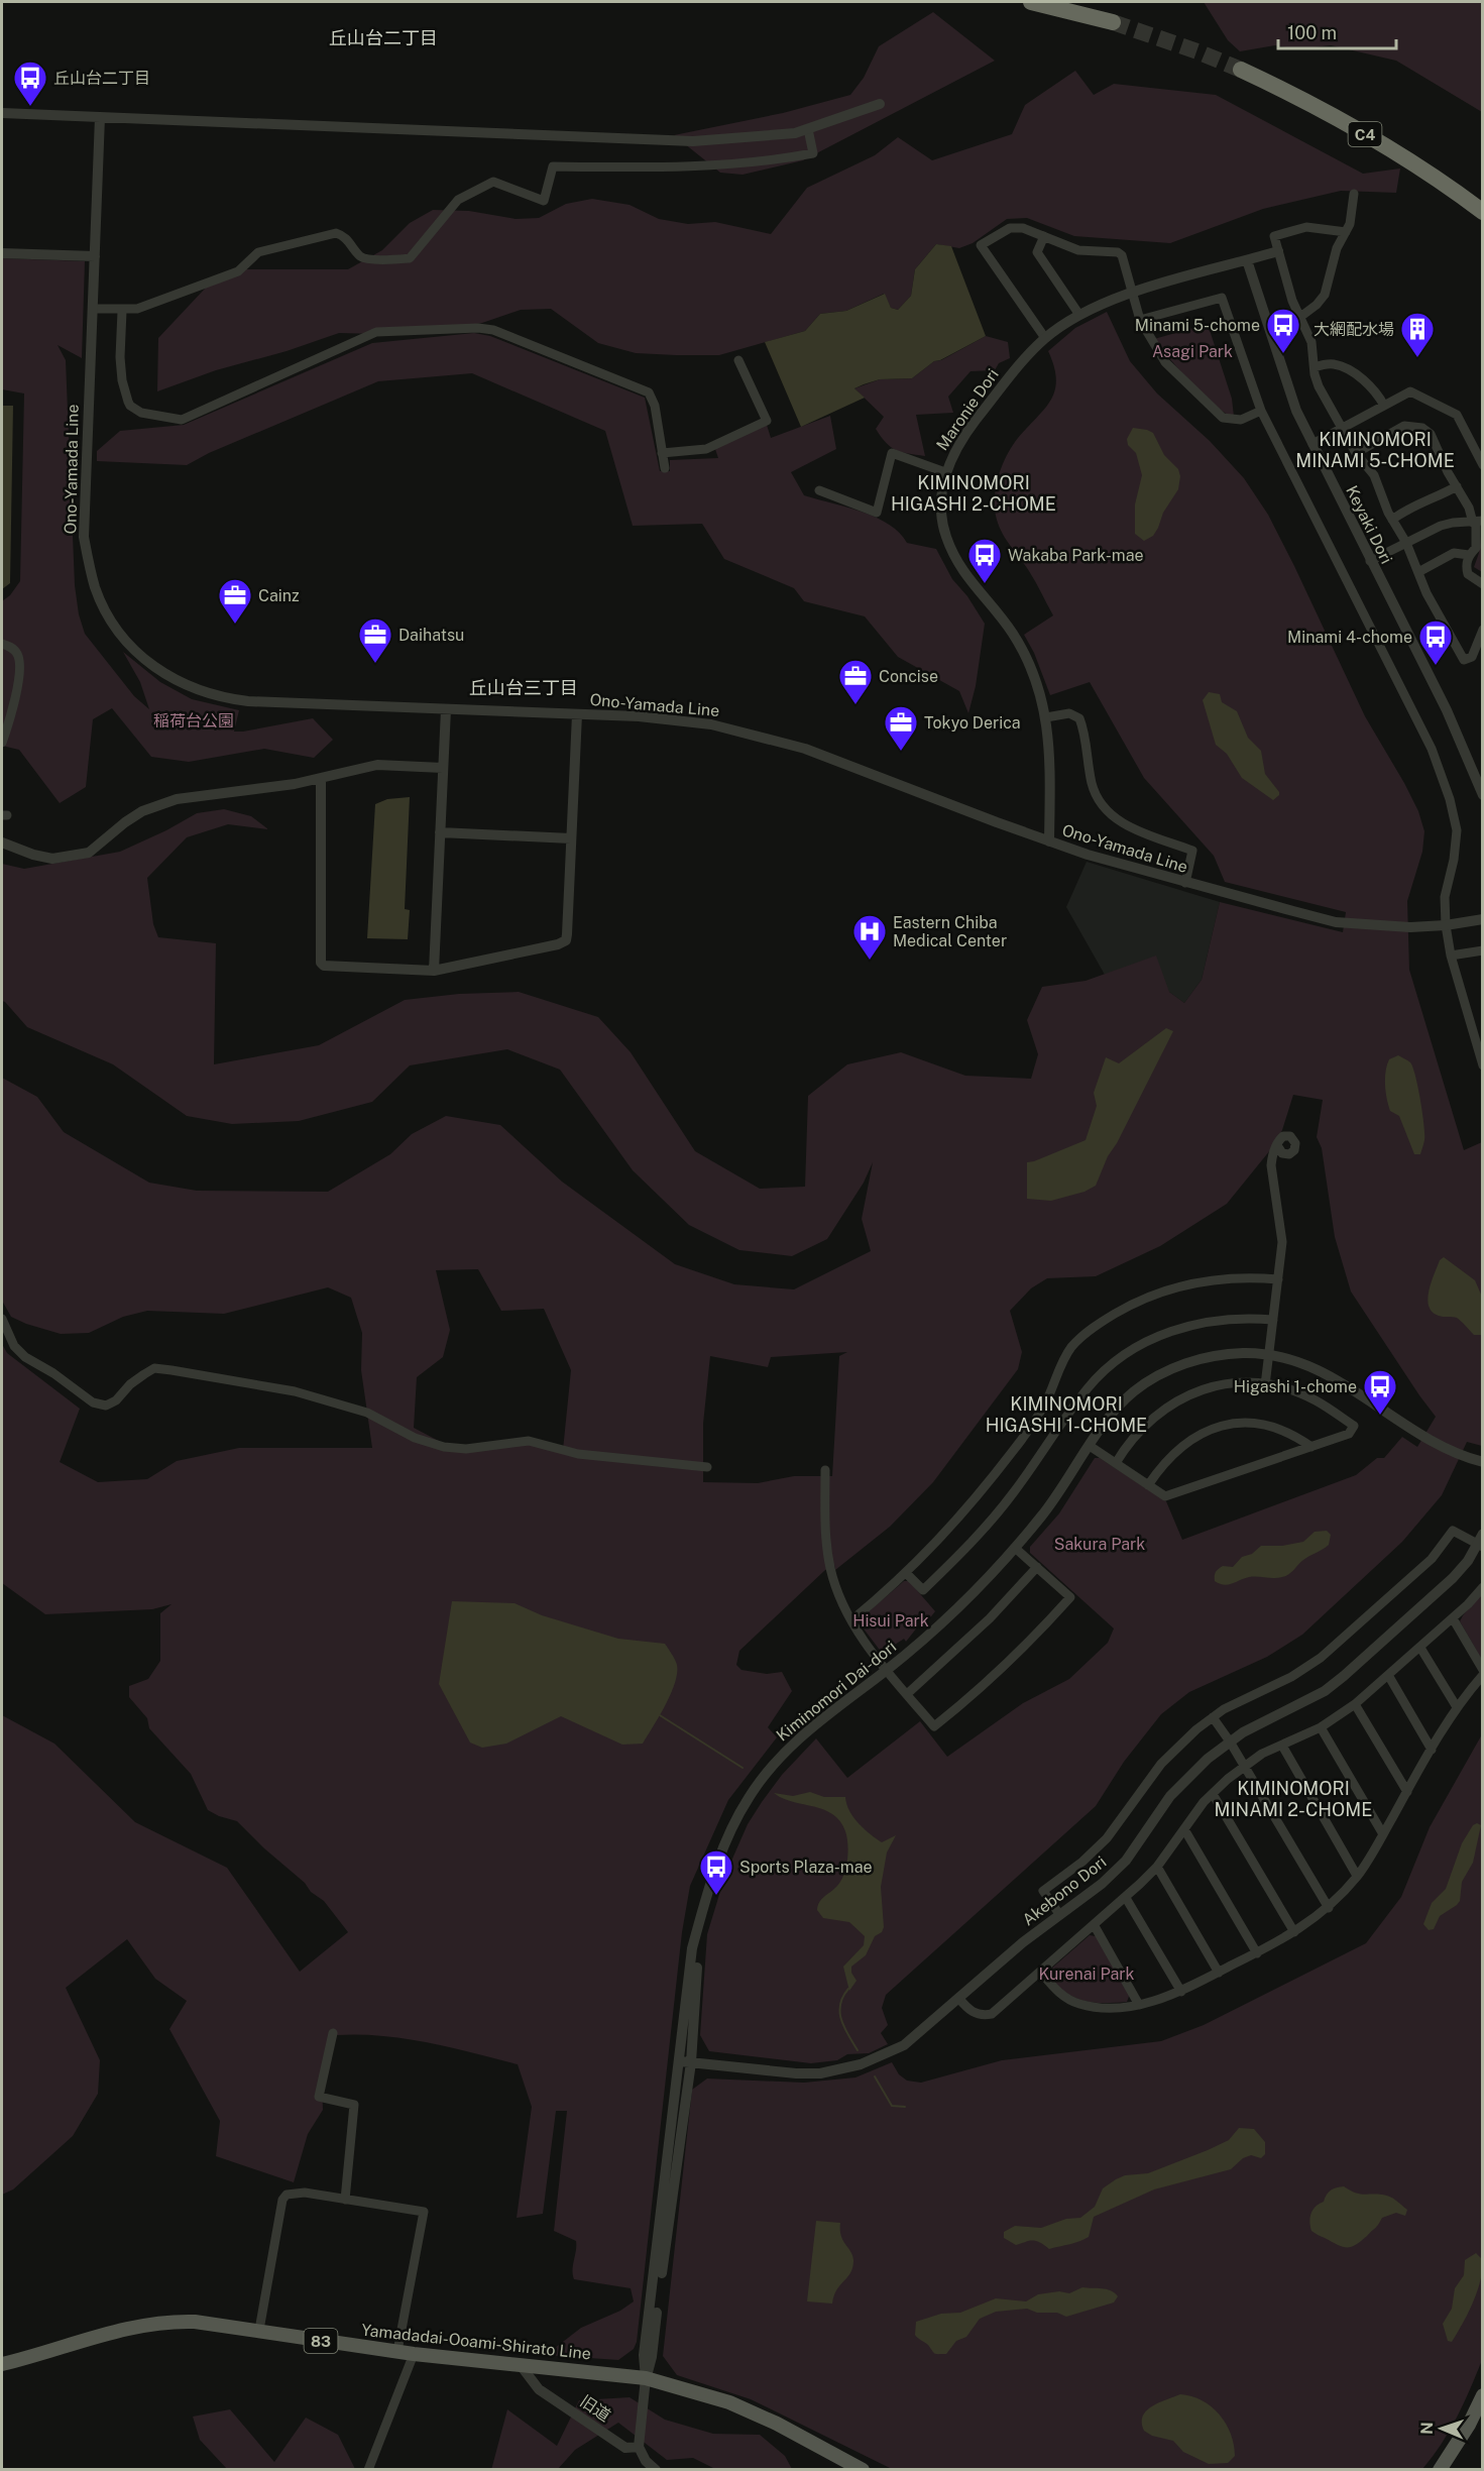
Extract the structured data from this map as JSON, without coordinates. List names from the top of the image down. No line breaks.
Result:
{"streets":{"highway":["C4"],"main road":["83","Yamadadai-Ooami-Shirato Line"],"street":["Maronie Dori","Ono-Yamada Line","Keyaki Dori","Kiminomori Dai-dori","Akebono Dori","旧道"]},"crossings":[["Maronie Dori","Ono-Yamada Line"],["Maronie Dori","Keyaki Dori"],["Kiminomori Dai-dori","Akebono Dori"],["Kiminomori Dai-dori","Yamadadai-Ooami-Shirato Line"],["Kiminomori Dai-dori","旧道"],["Yamadadai-Ooami-Shirato Line","旧道"]],"districts":["丘山台二丁目","KIMINOMORI MINAMI 5-CHOME","KIMINOMORI HIGASHI 2-CHOME","丘山台三丁目","KIMINOMORI HIGASHI 1-CHOME","KIMINOMORI MINAMI 2-CHOME"],"parks":["Asagi Park","稲荷台公園","Sakura Park","Hisui Park","Kurenai Park"],"places":{"bus stop":["丘山台二丁目","Minami 5-chome","Wakaba Park-mae","Minami 4-chome","Higashi 1-chome","Sports Plaza-mae"],"building":["大網配水場"],"office":["Cainz","Daihatsu","Concise","Tokyo Derica"],"hospital":["Eastern Chiba Medical Center"]},"scale_bar":"100 m","north":"left"}
